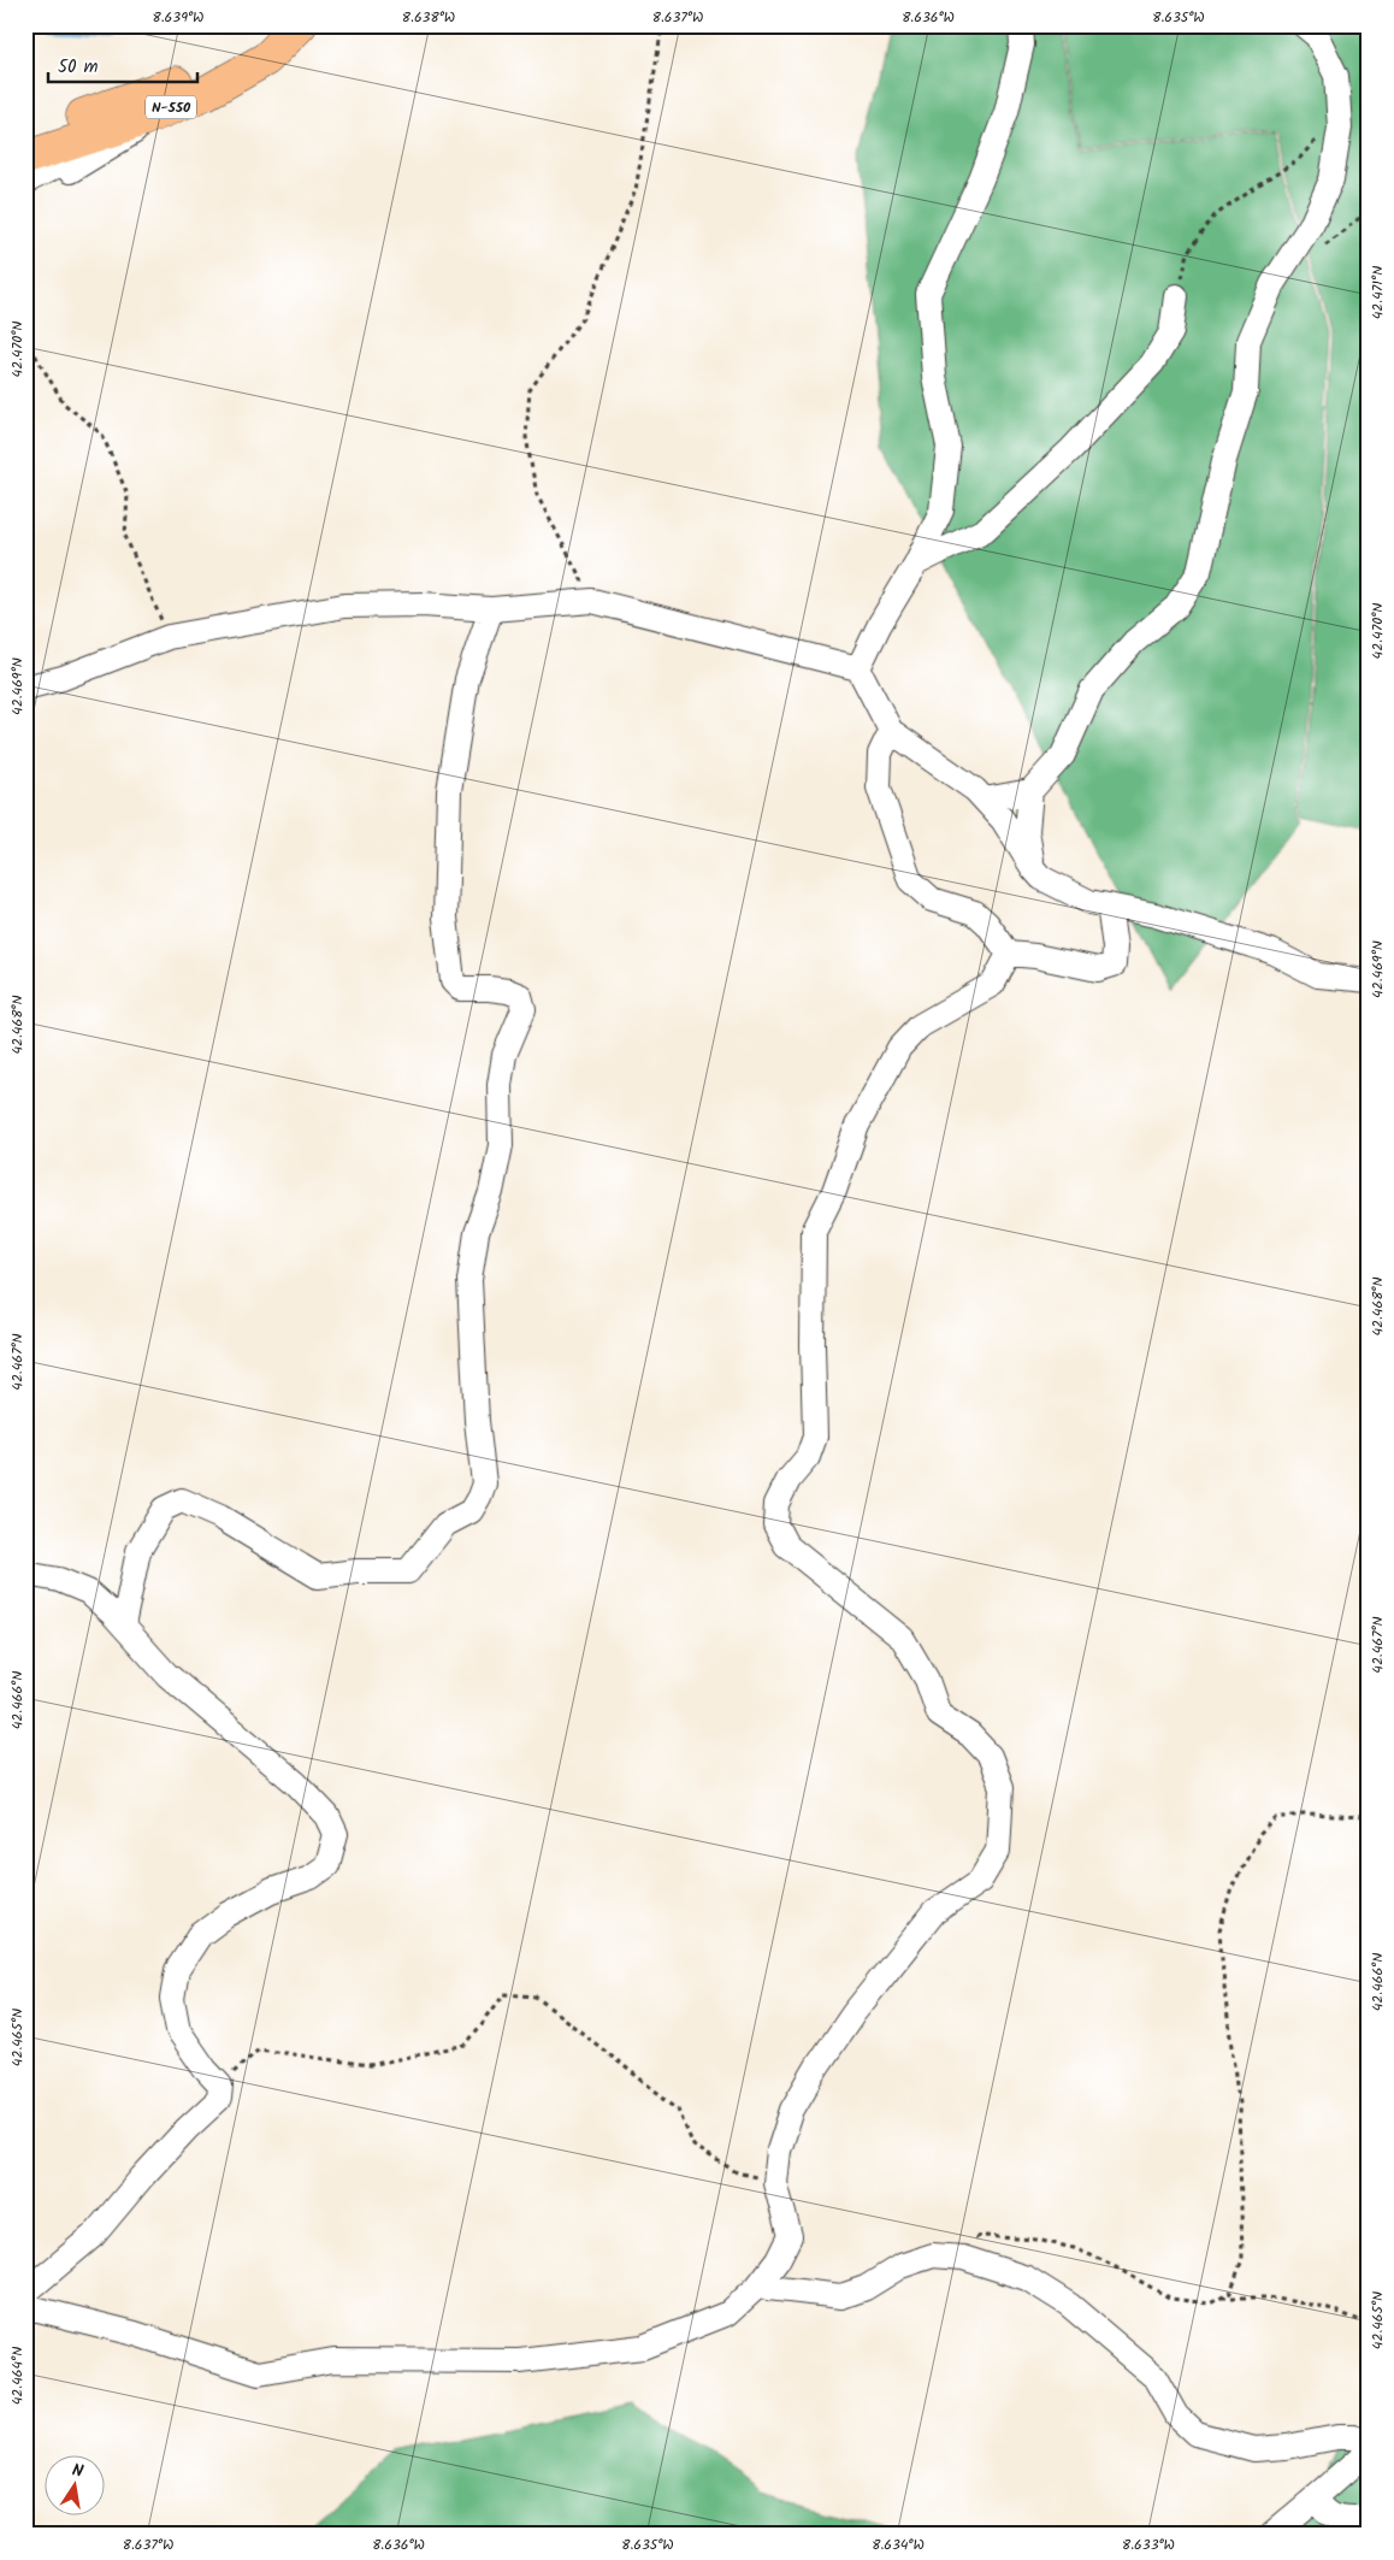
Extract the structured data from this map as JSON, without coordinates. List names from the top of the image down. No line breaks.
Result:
{"streets":{"highway":["N-550"]},"scale_bar":"50 m","north":"top","coordinates":["8.639°W","8.638°W","8.637°W","8.636°W","8.635°W","42.471°N","42.470°N","42.469°N","42.468°N","42.467°N","42.466°N","42.465°N","42.464°N","8.634°W","8.633°W"]}
